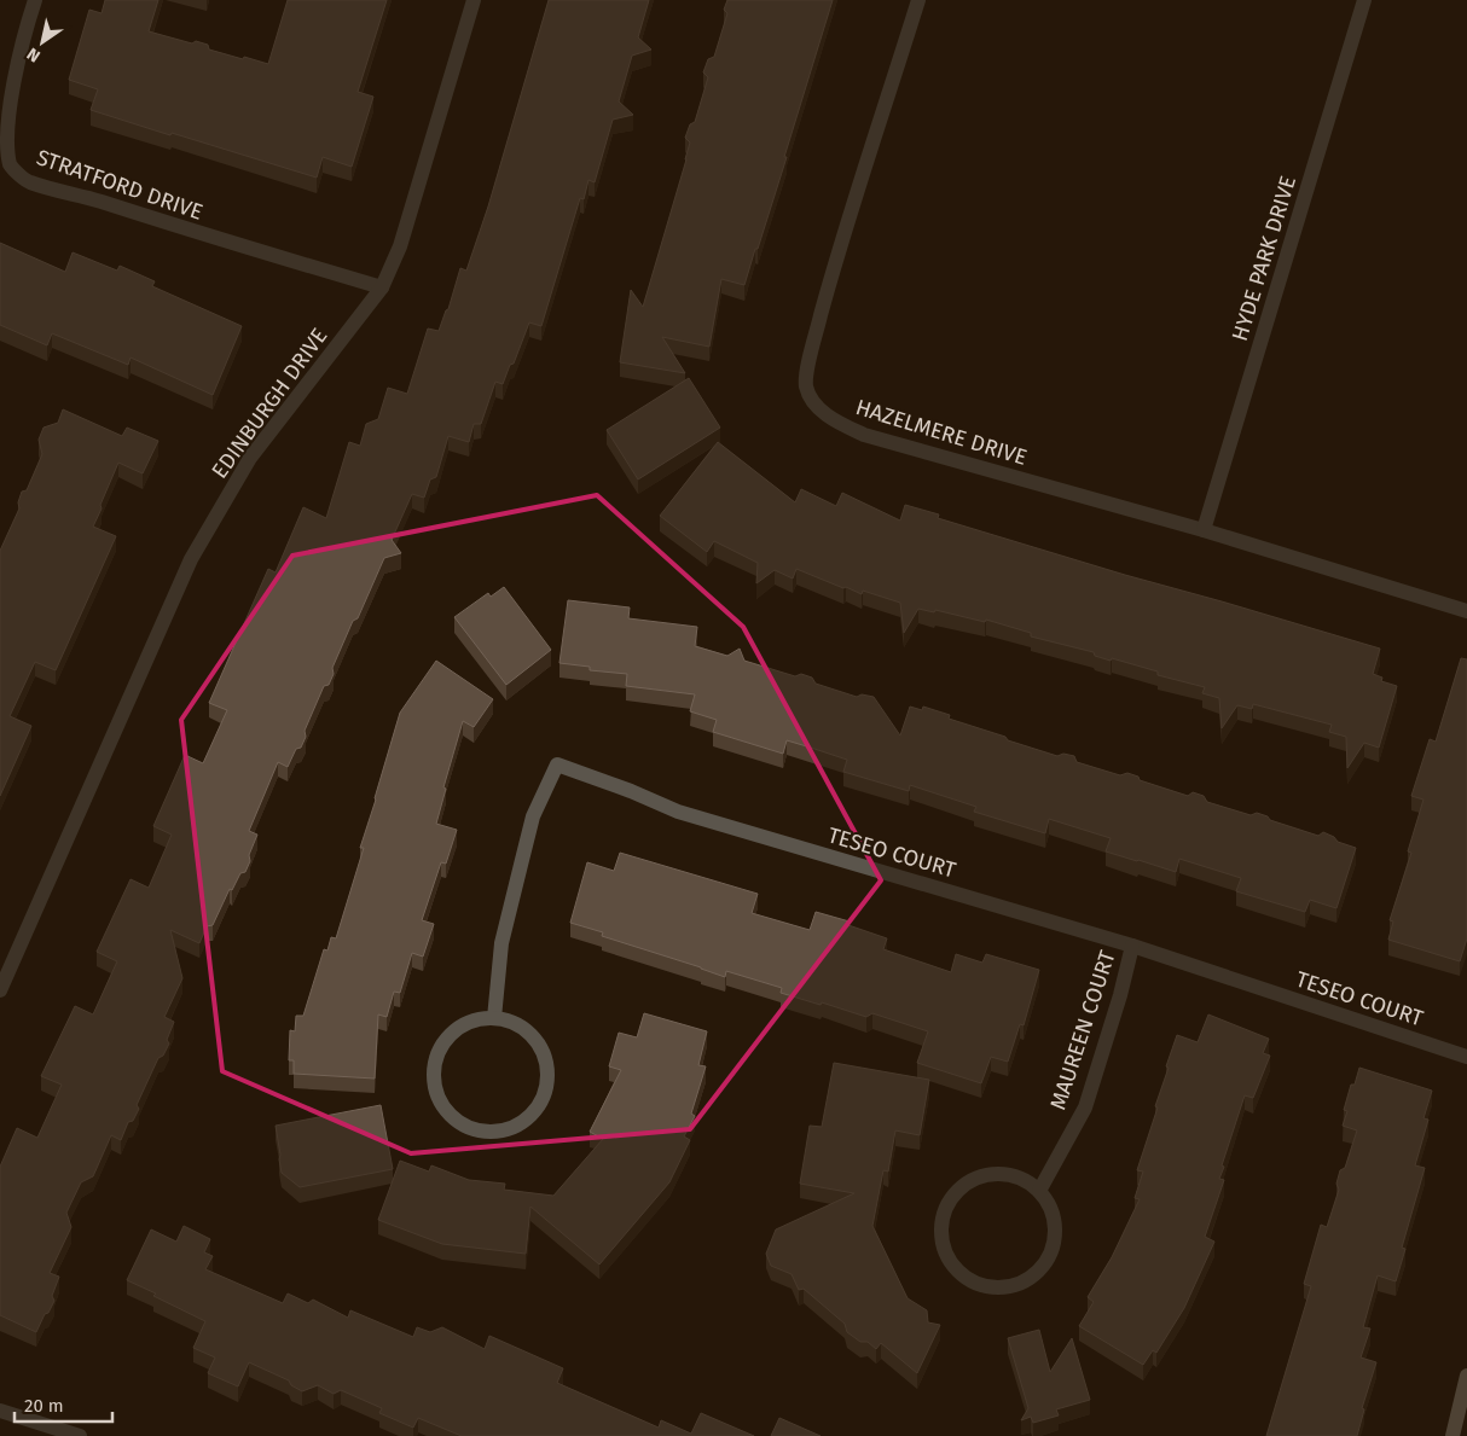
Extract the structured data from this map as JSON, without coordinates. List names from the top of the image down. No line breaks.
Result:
{"streets":{"street":["STRATFORD DRIVE","HYDE PARK DRIVE","EDINBURGH DRIVE","HAZELMERE DRIVE","TESEO COURT","MAUREEN COURT"]},"crossings":[["STRATFORD DRIVE","EDINBURGH DRIVE"],["HYDE PARK DRIVE","HAZELMERE DRIVE"],["TESEO COURT","MAUREEN COURT"]],"scale_bar":"20 m","north":"bottom left"}
